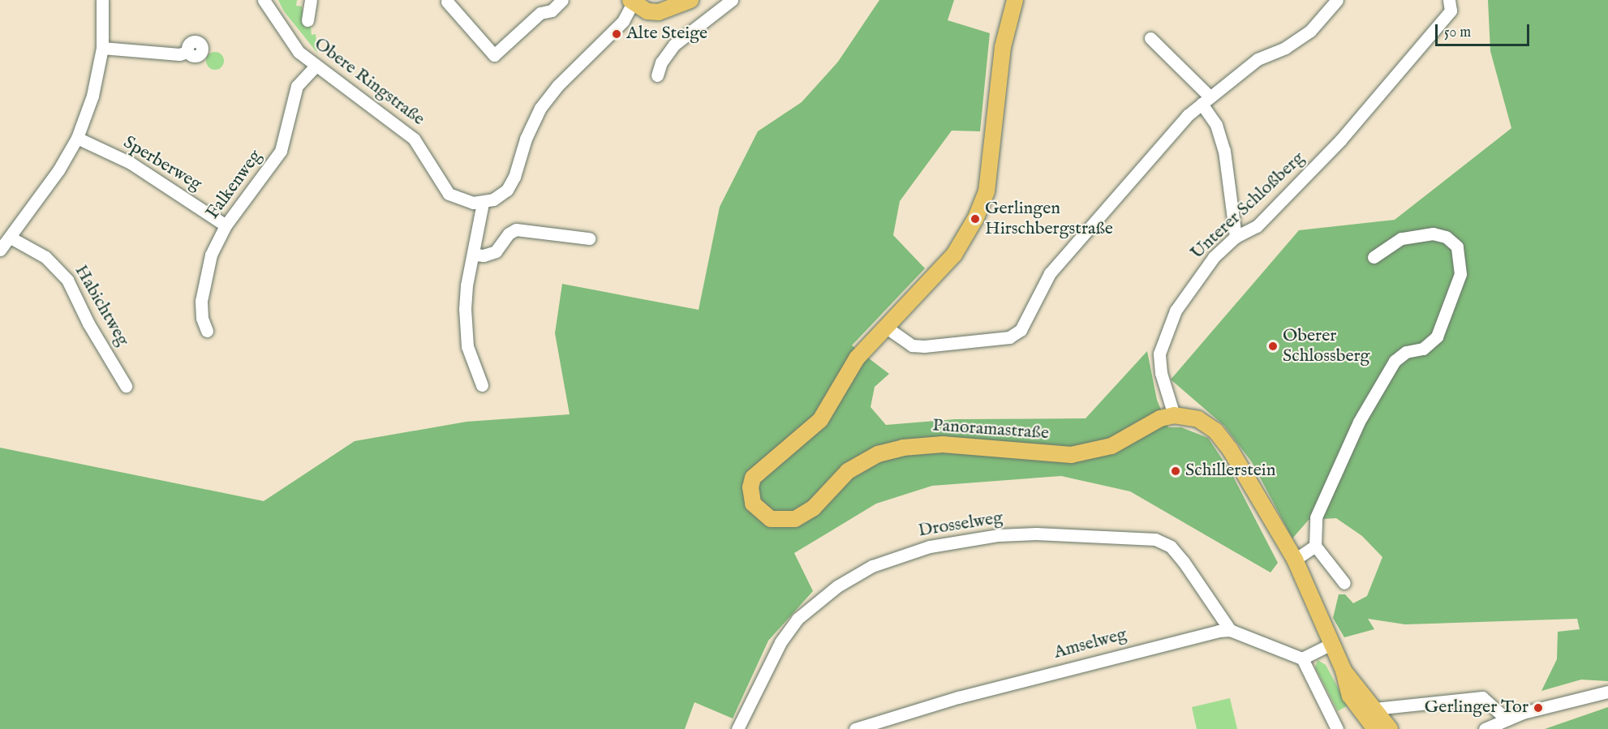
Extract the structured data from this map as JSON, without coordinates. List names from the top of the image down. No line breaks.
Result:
{"streets":{"main road":["Panoramastraße"],"street":["Obere Ringstraße","Sperberweg","Falkenweg","Unterer Schloßberg","Habichtweg","Drosselweg","Amselweg"]},"crossings":[["Obere Ringstraße","Falkenweg"],["Sperberweg","Falkenweg"],["Unterer Schloßberg","Panoramastraße"],["Drosselweg","Amselweg"]],"places":["Alte Steige","Gerlingen Hirschbergstraße","Oberer Schlossberg","Schillerstein","Gerlinger Tor"],"scale_bar":"50 m"}
